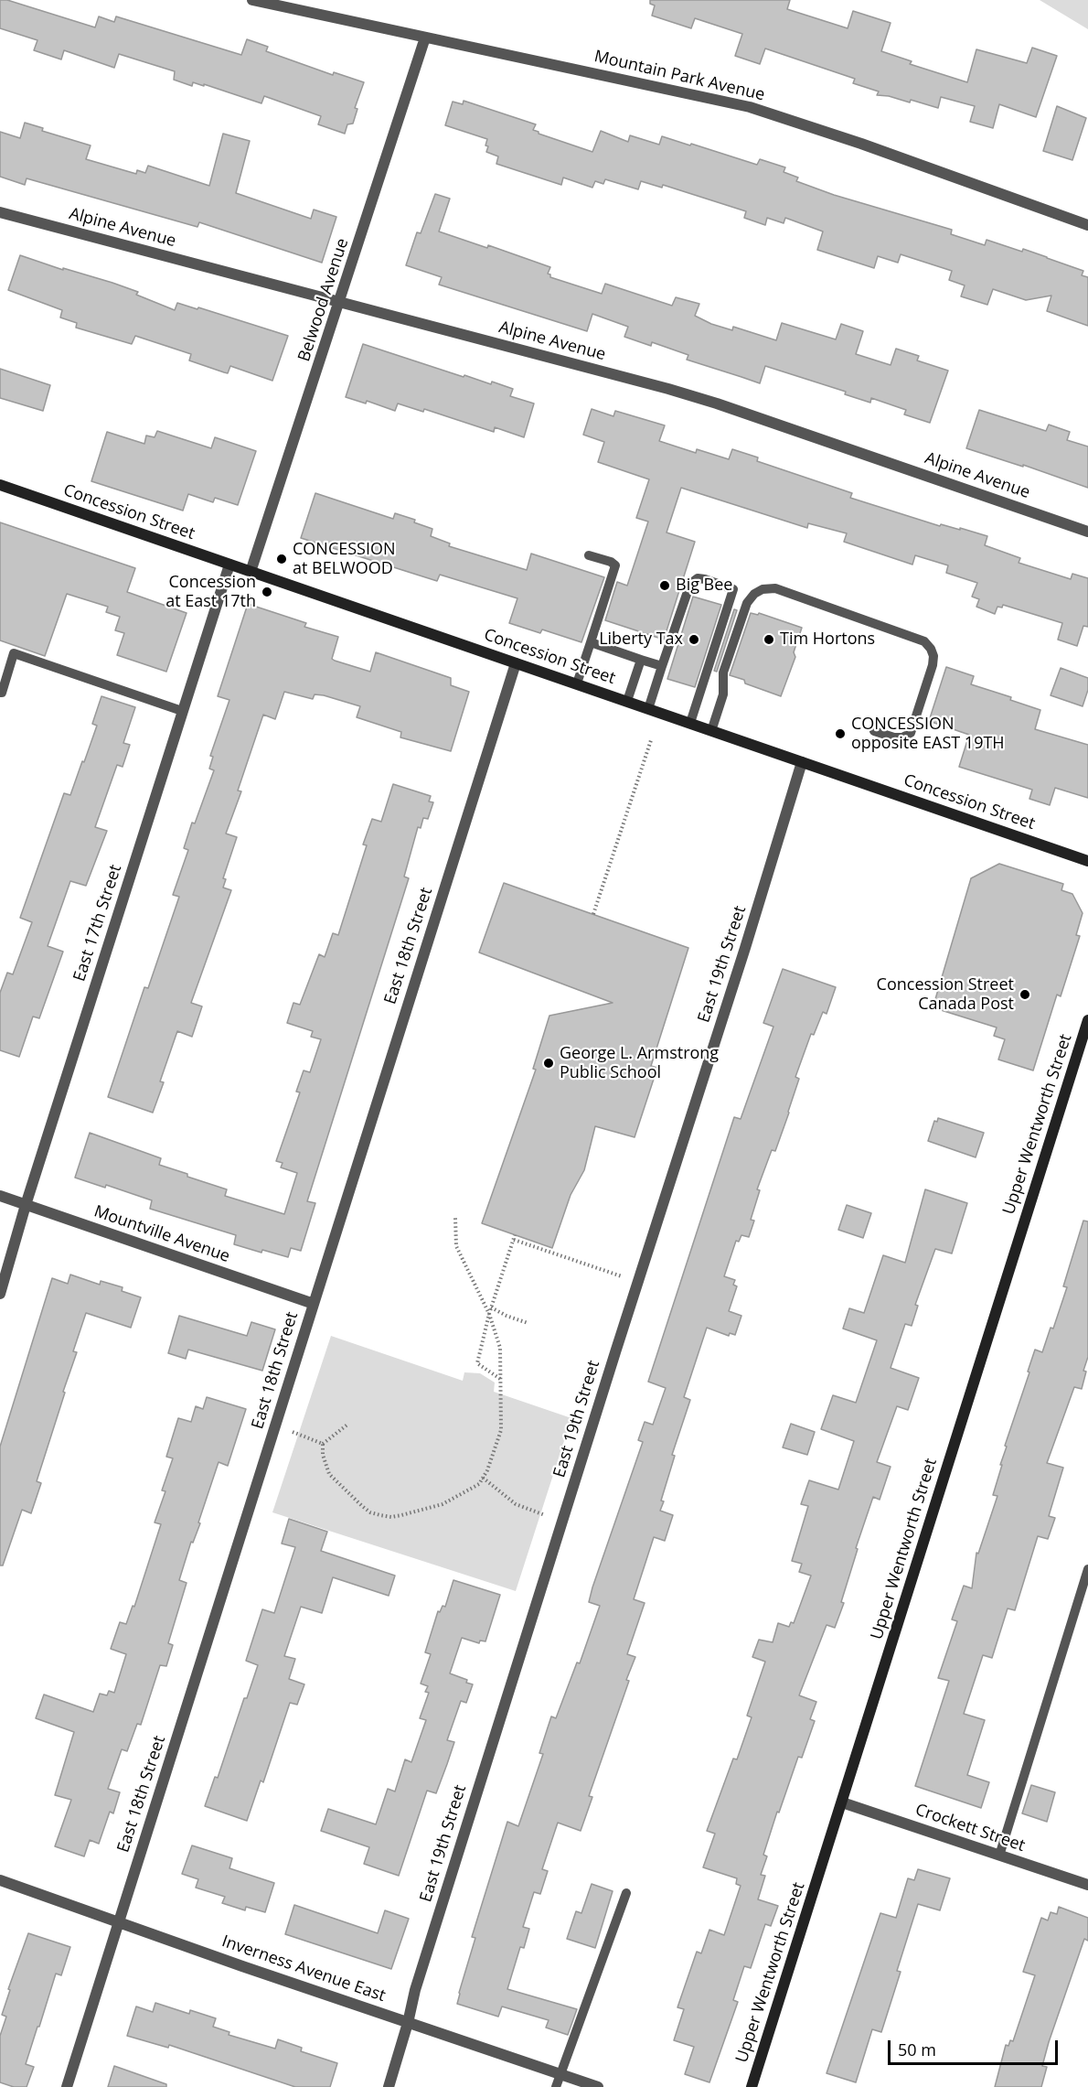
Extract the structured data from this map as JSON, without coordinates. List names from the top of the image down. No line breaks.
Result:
{"streets":{"main road":["Concession Street","Upper Wentworth Street"],"street":["Mountain Park Avenue","Alpine Avenue","Belwood Avenue","East 17th Street","East 18th Street","East 19th Street","Mountville Avenue","Crockett Street","Inverness Avenue East"]},"crossings":[["Mountain Park Avenue","Belwood Avenue"],["Alpine Avenue","Belwood Avenue"],["Belwood Avenue","Concession Street"],["Concession Street","East 17th Street"],["Concession Street","East 18th Street"],["Concession Street","East 19th Street"],["East 17th Street","Mountville Avenue"],["East 18th Street","Mountville Avenue"],["East 18th Street","Inverness Avenue East"],["East 19th Street","Inverness Avenue East"],["Upper Wentworth Street","Crockett Street"]],"places":["CONCESSION at BELWOOD","Big Bee","Concession at East 17th","Liberty Tax","Tim Hortons","CONCESSION opposite EAST 19TH","Concession Street Canada Post","George L. Armstrong Public School"],"scale_bar":"50 m"}
